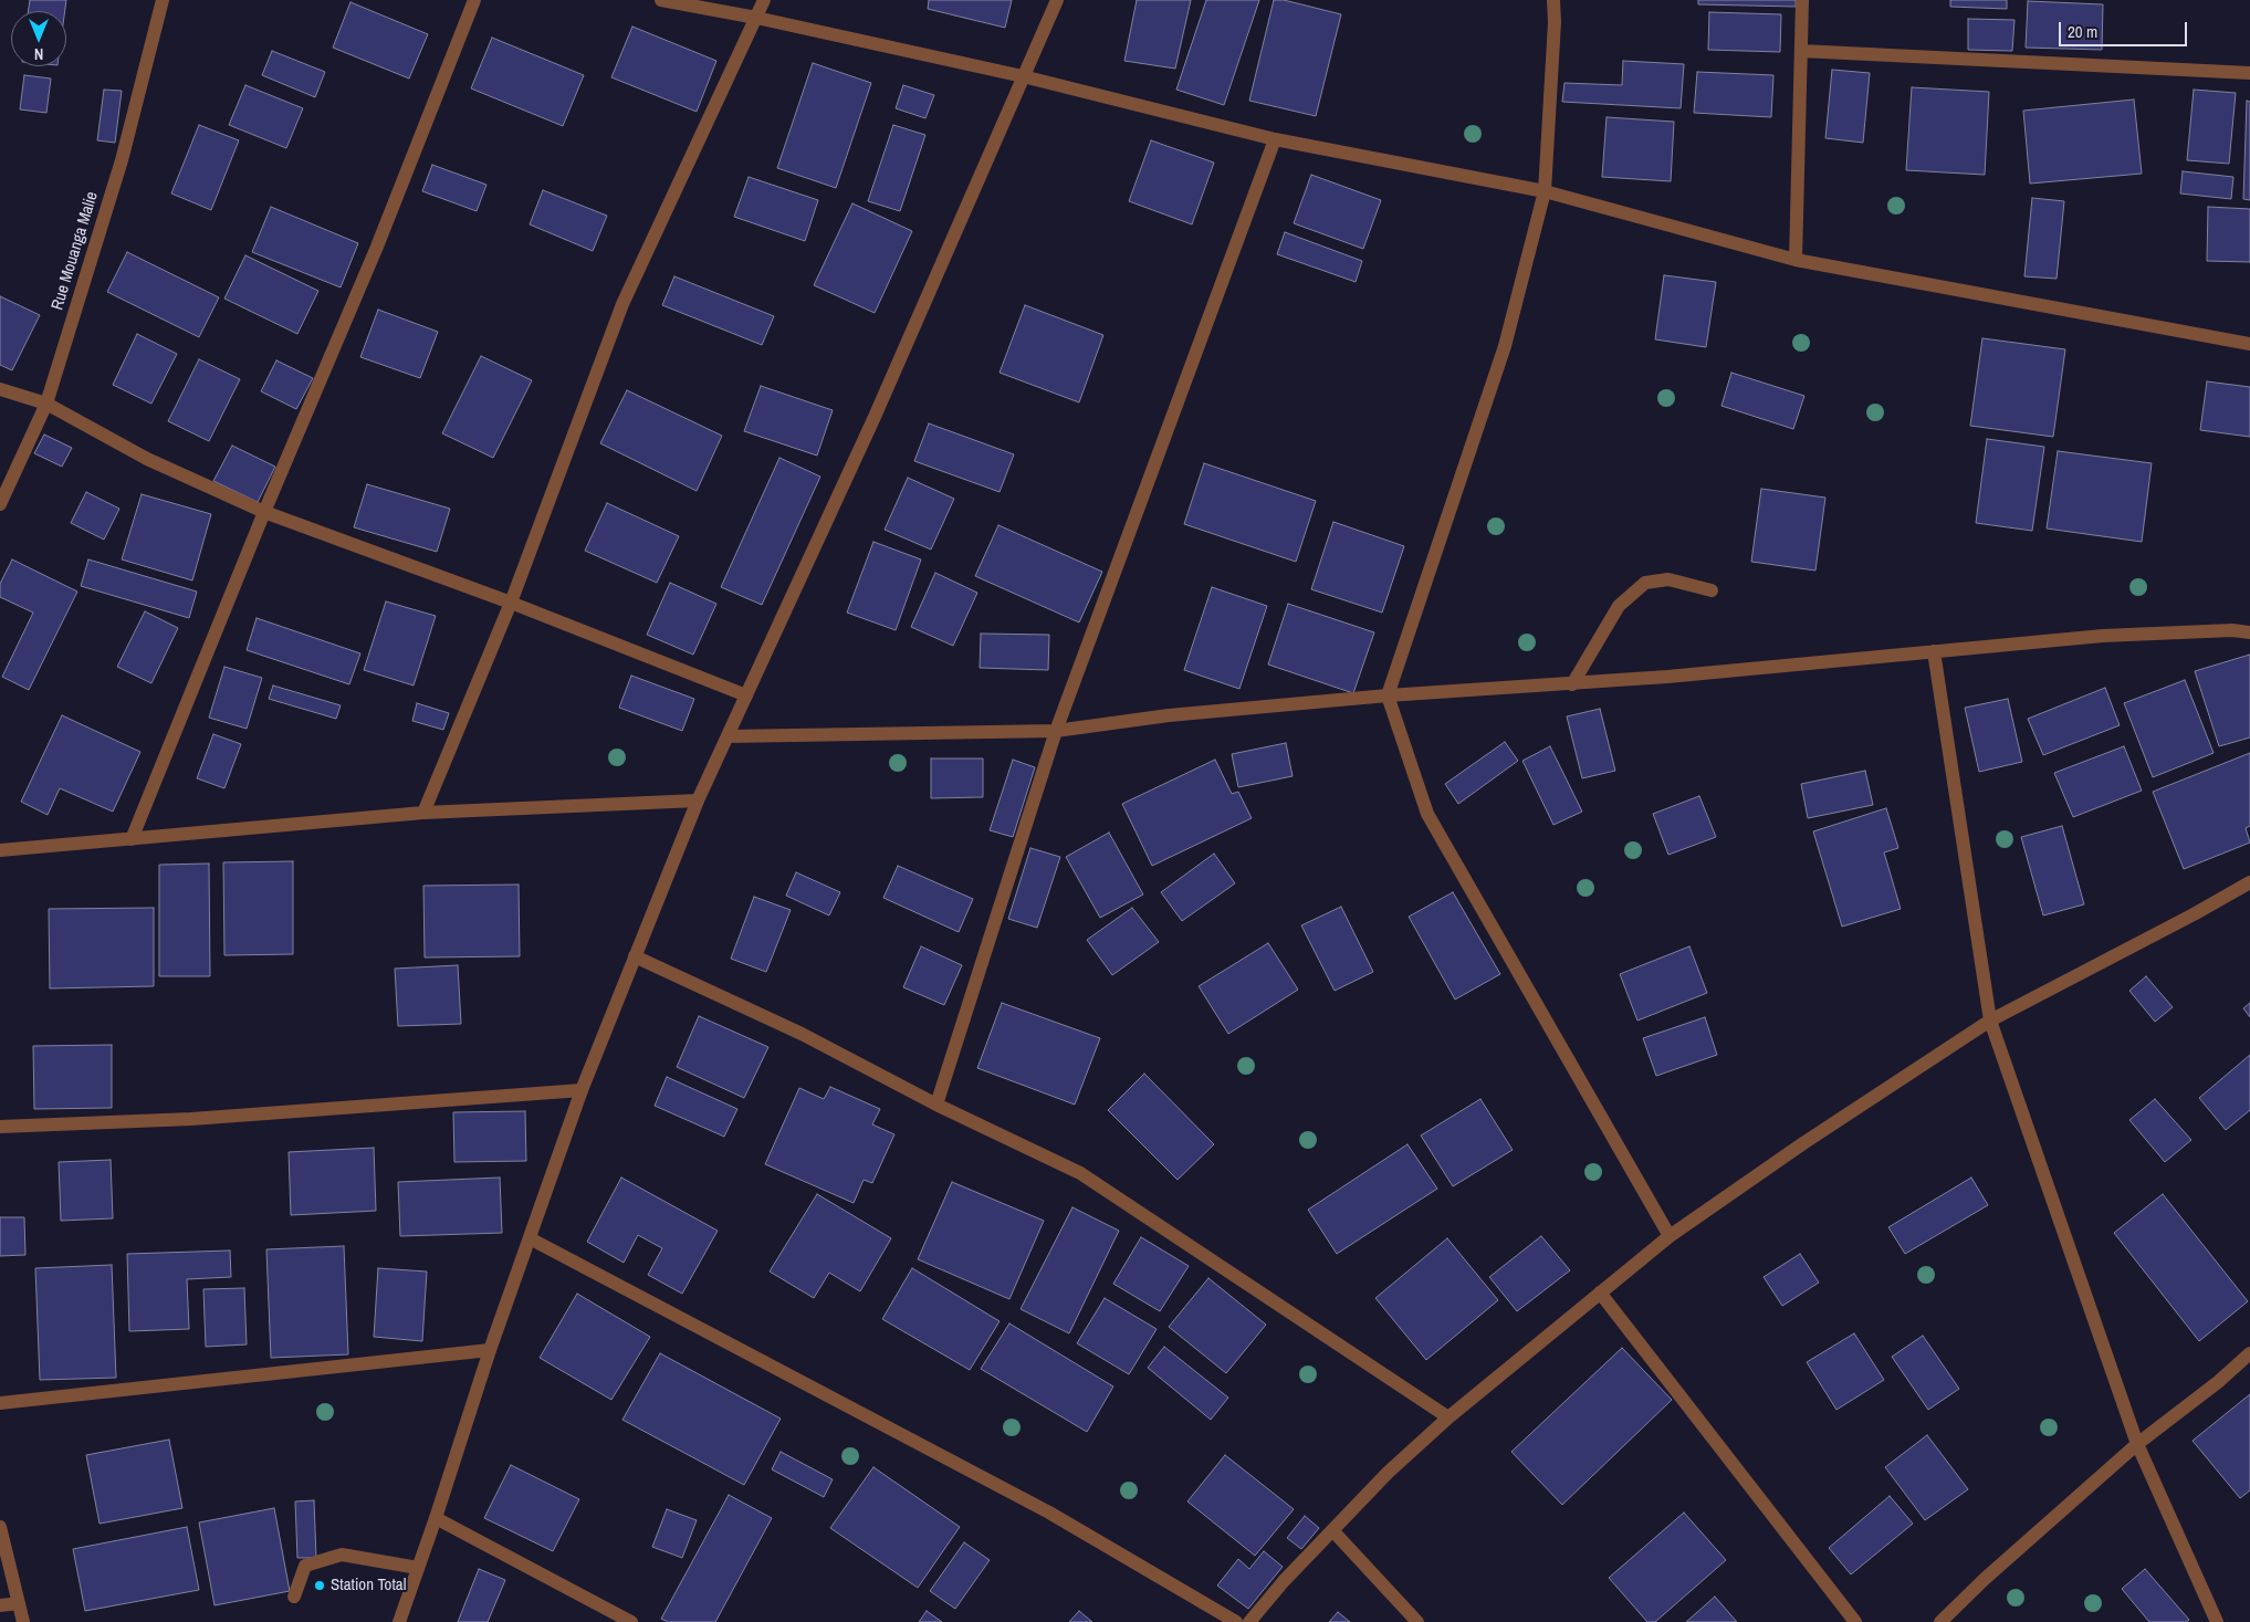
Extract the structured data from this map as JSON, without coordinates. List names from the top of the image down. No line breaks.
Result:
{"streets":{"street":["Rue Mouanga Malie"]},"places":["Station Total"],"scale_bar":"20 m","north":"bottom"}
